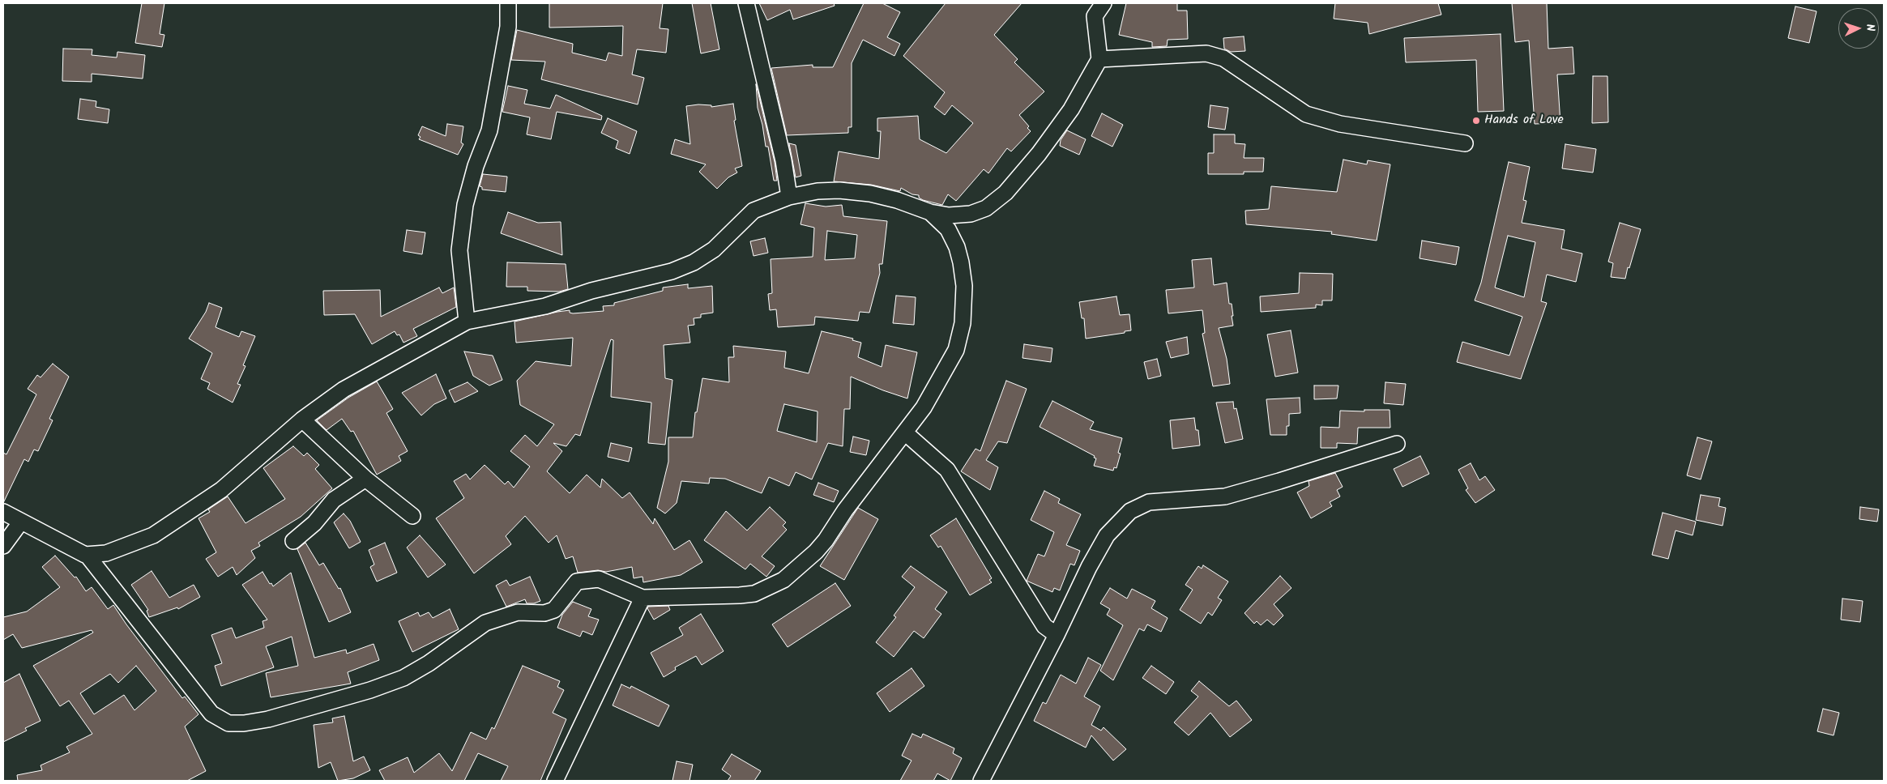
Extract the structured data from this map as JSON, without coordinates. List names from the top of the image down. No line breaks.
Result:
{"places":["Hands of Love"],"north":"right"}
